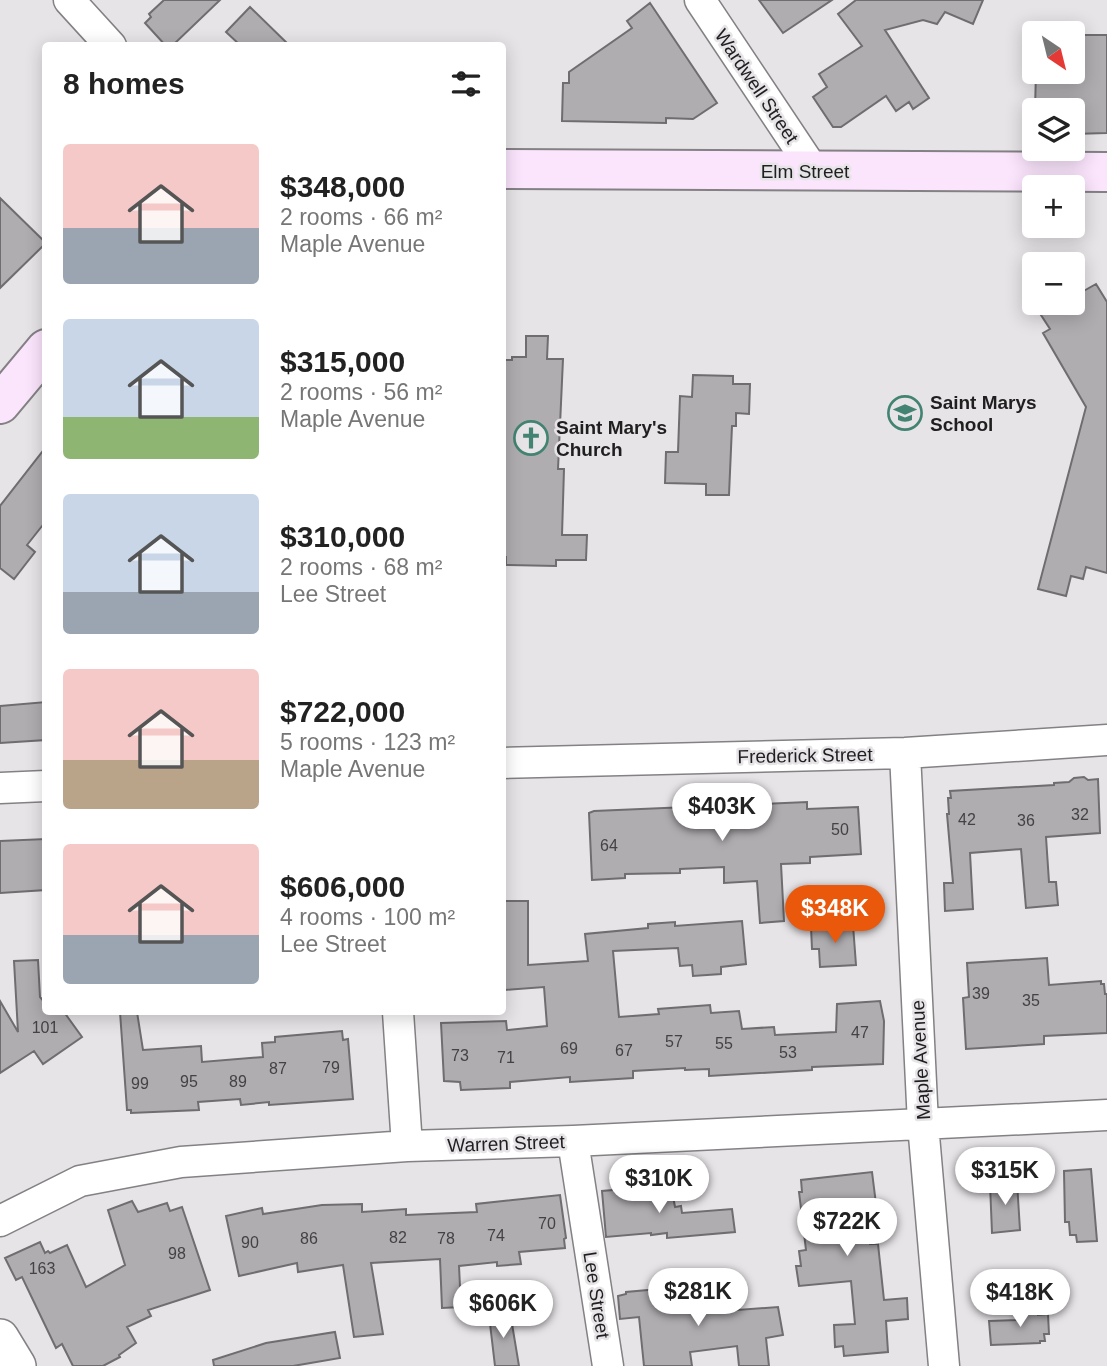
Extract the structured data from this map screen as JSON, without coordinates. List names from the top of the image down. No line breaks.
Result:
{"streets":{"main road":["Elm Street"],"street":["Wardwell Street","Frederick Street","Maple Avenue","Warren Street","Lee Street"]},"crossings":[["Wardwell Street","Elm Street"],["Frederick Street","Maple Avenue"],["Maple Avenue","Warren Street"],["Warren Street","Lee Street"]],"places":{"school or university":["Saint Marys School"],"church":["Saint Mary's Church"]},"house_numbers":["32","42","36","50","64","39","35","101","47","57","55","69","67","53","73","71","79","87","95","89","99","70","74","82","86","78","90","98","163"],"north":"bottom right","page":{"map_buttons":["+","−"],"heading":"8 homes","list":[{"name":"$348,000","note":"2 rooms · 66 m² · Maple Avenue"},{"name":"$315,000","note":"2 rooms · 56 m² · Maple Avenue"},{"name":"$310,000","note":"2 rooms · 68 m² · Lee Street"},{"name":"$722,000","note":"5 rooms · 123 m² · Maple Avenue"},{"name":"$606,000","note":"4 rooms · 100 m² · Lee Street"}],"price":["$403K","$348K","$315K","$310K","$722K","$281K","$418K","$606K"]}}
